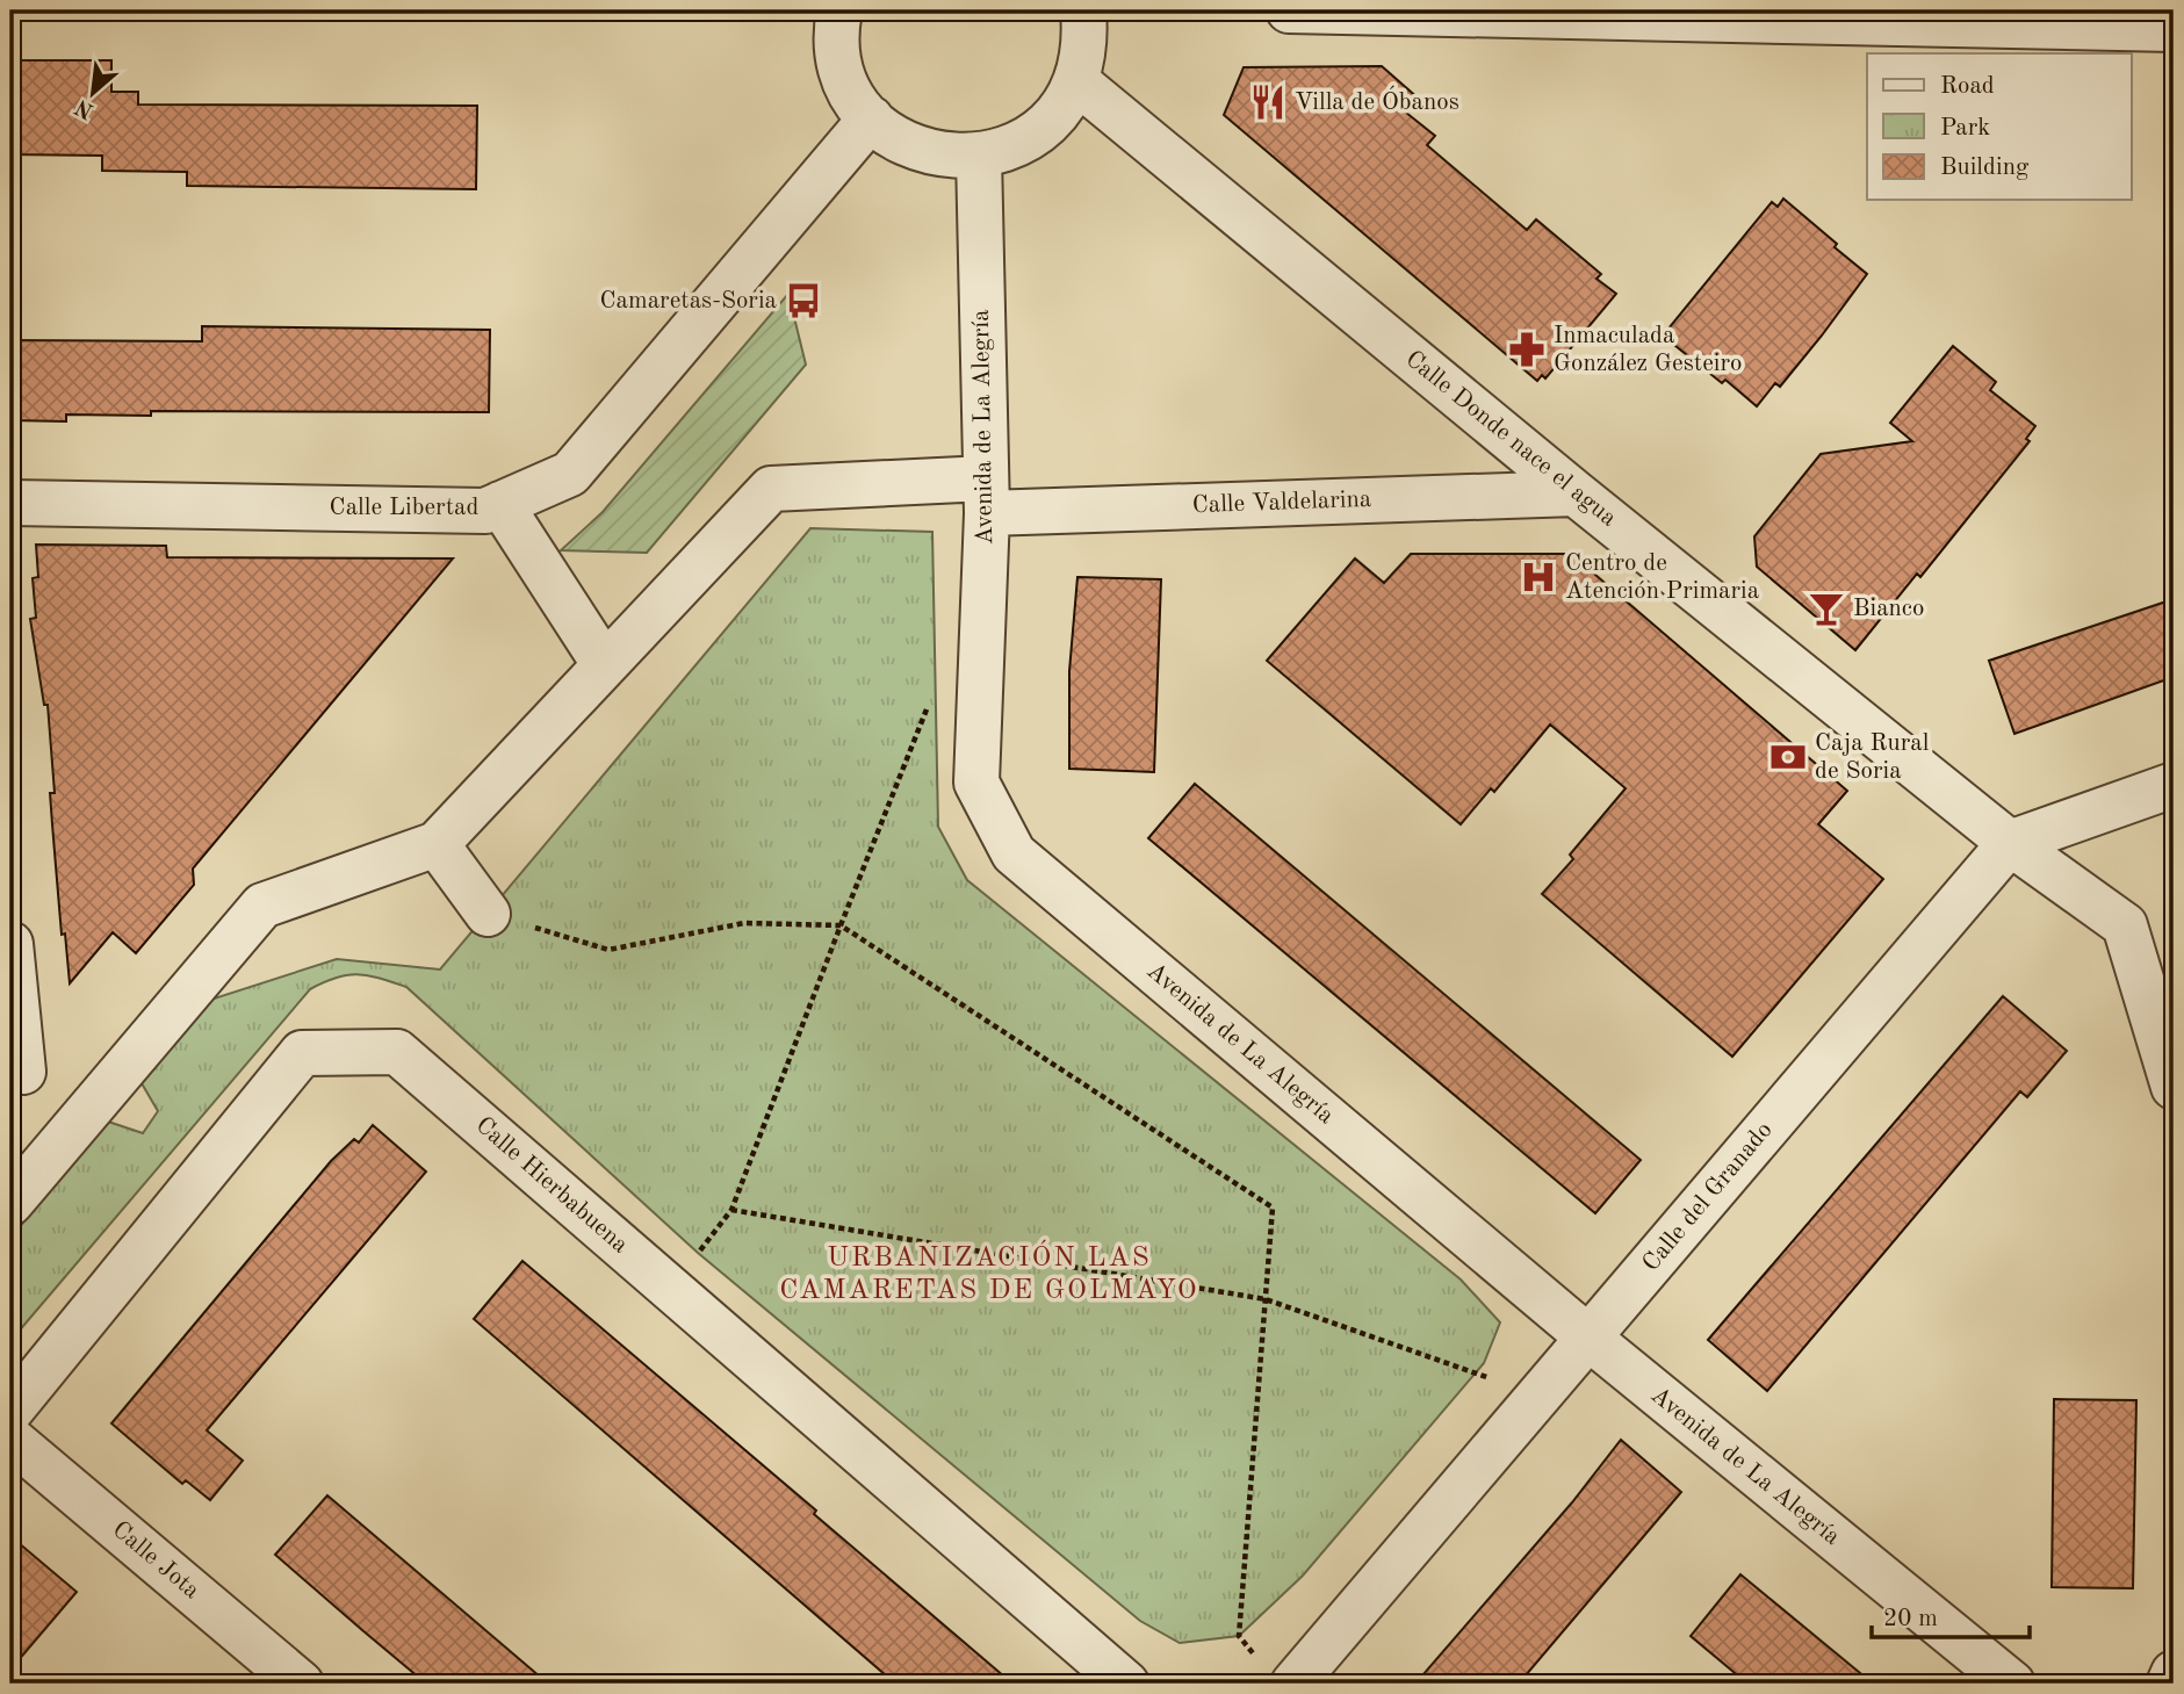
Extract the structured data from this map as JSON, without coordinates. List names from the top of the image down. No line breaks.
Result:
{"streets":{"street":["Avenida de La Alegría","Calle Donde nace el agua","Calle Valdelarina","Calle Libertad","Calle Hierbabuena","Calle del Granado","Calle Jota"]},"crossings":[["Avenida de La Alegría","Calle Valdelarina"],["Avenida de La Alegría","Calle del Granado"],["Calle Donde nace el agua","Calle Valdelarina"],["Calle Donde nace el agua","Calle del Granado"]],"districts":["URBANIZACIÓN LAS CAMARETAS DE GOLMAYO"],"places":{"restaurant":["Villa de Óbanos"],"bus stop":["Camaretas-Soria"],"pharmacy":["Inmaculada González Gesteiro"],"hospital":["Centro de Atención Primaria"],"bar":["Bianco"],"bank":["Caja Rural de Soria"]},"legend":["Road","Park","Building"],"scale_bar":"20 m","north":"bottom left"}
